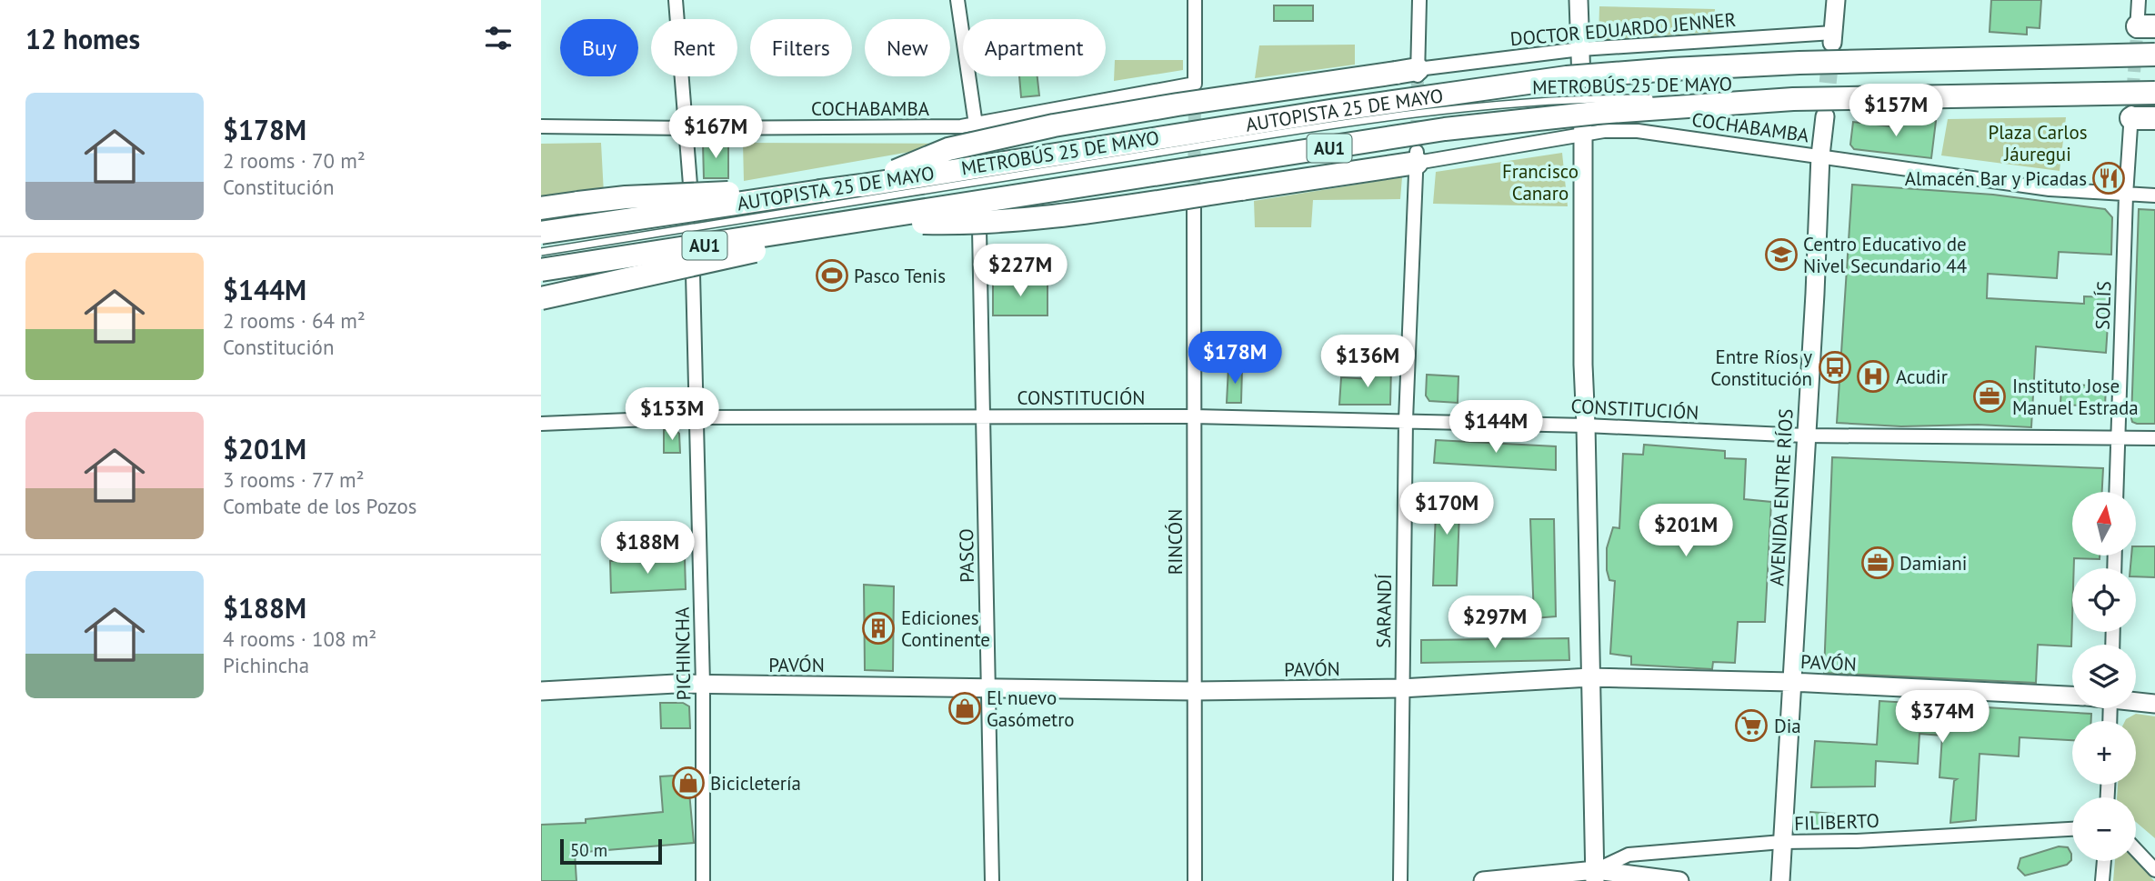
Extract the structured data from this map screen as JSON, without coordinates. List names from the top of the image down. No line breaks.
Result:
{"streets":{"highway":["AUTOPISTA 25 DE MAYO","AU1"],"street":["DOCTOR EDUARDO JENNER","COCHABAMBA","SOLÍS","CONSTITUCIÓN","AVENIDA ENTRE RÍOS","RINCÓN","PASCO","SARANDÍ","PICHINCHA","PAVÓN","FILIBERTO"],"lane":["METROBÚS 25 DE MAYO"]},"crossings":[["METROBÚS 25 DE MAYO","AUTOPISTA 25 DE MAYO"],["COCHABAMBA","SOLÍS"],["COCHABAMBA","AVENIDA ENTRE RÍOS"],["COCHABAMBA","SARANDÍ"],["SOLÍS","CONSTITUCIÓN"],["CONSTITUCIÓN","AVENIDA ENTRE RÍOS"],["CONSTITUCIÓN","RINCÓN"],["CONSTITUCIÓN","PASCO"],["CONSTITUCIÓN","SARANDÍ"],["CONSTITUCIÓN","PICHINCHA"],["AVENIDA ENTRE RÍOS","PAVÓN"],["AVENIDA ENTRE RÍOS","FILIBERTO"],["RINCÓN","PAVÓN"],["PASCO","PAVÓN"],["SARANDÍ","PAVÓN"],["PICHINCHA","PAVÓN"]],"parks":["Plaza Carlos Jáuregui","Francisco Canaro"],"places":{"restaurant":["Almacén Bar y Picadas"],"school or university":["Centro Educativo de Nivel Secundario 44"],"sports":["Pasco Tenis"],"bus stop":["Entre Ríos y Constitución"],"hospital":["Acudir"],"office":["Instituto Jose Manuel Estrada","Damiani"],"building":["Ediciones Continente"],"shop":["El nuevo Gasómetro","Bicicletería"],"supermarket":["Dia"]},"scale_bar":"50 m","north":"top","page":{"heading":"12 homes","chip":["Buy","Rent","Filters","New","Apartment"],"list":[{"name":"$178M","note":"2 rooms · 70 m² · Constitución"},{"name":"$144M","note":"2 rooms · 64 m² · Constitución"},{"name":"$201M","note":"3 rooms · 77 m² · Combate de los Pozos"},{"name":"$188M","note":"4 rooms · 108 m² · Pichincha"}],"price":["$157M","$167M","$227M","$178M","$136M","$153M","$144M","$170M","$201M","$188M","$297M","$374M"],"map_buttons":["+","−"],"scale":"50 m"}}
